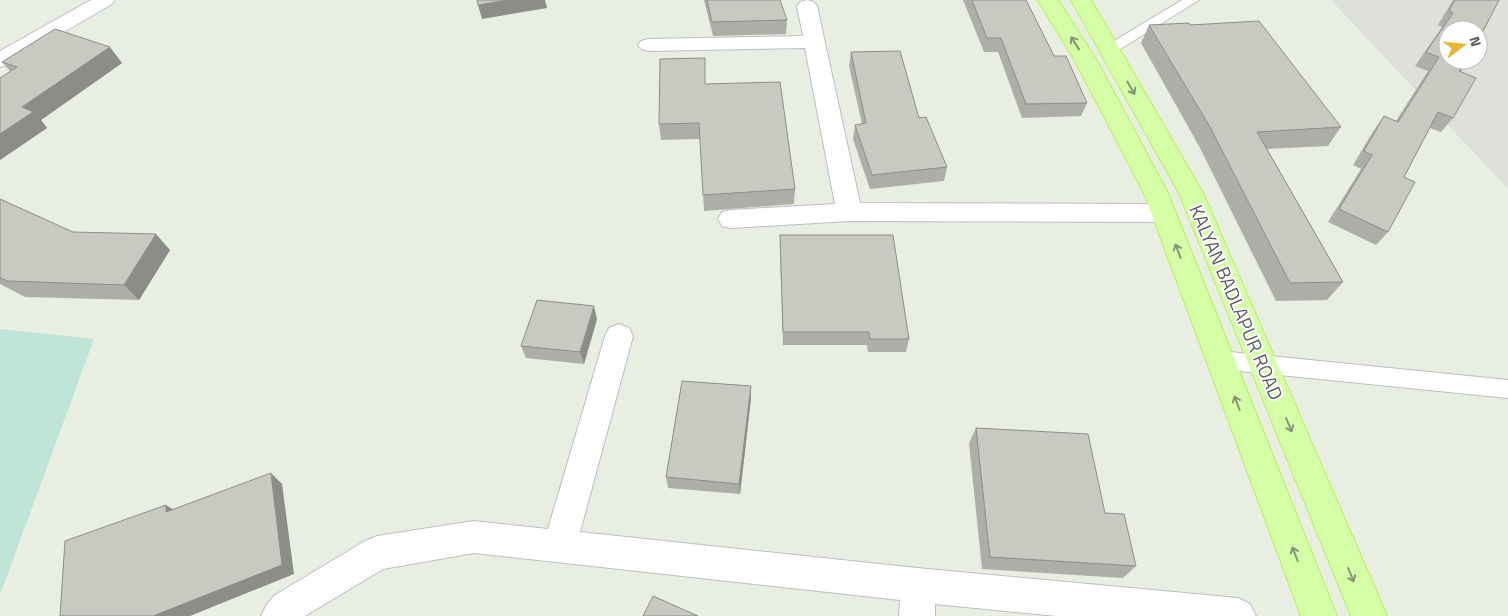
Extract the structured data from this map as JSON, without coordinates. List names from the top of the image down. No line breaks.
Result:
{"streets":{"main road":["KALYAN BADLAPUR ROAD"]},"north":"right"}
